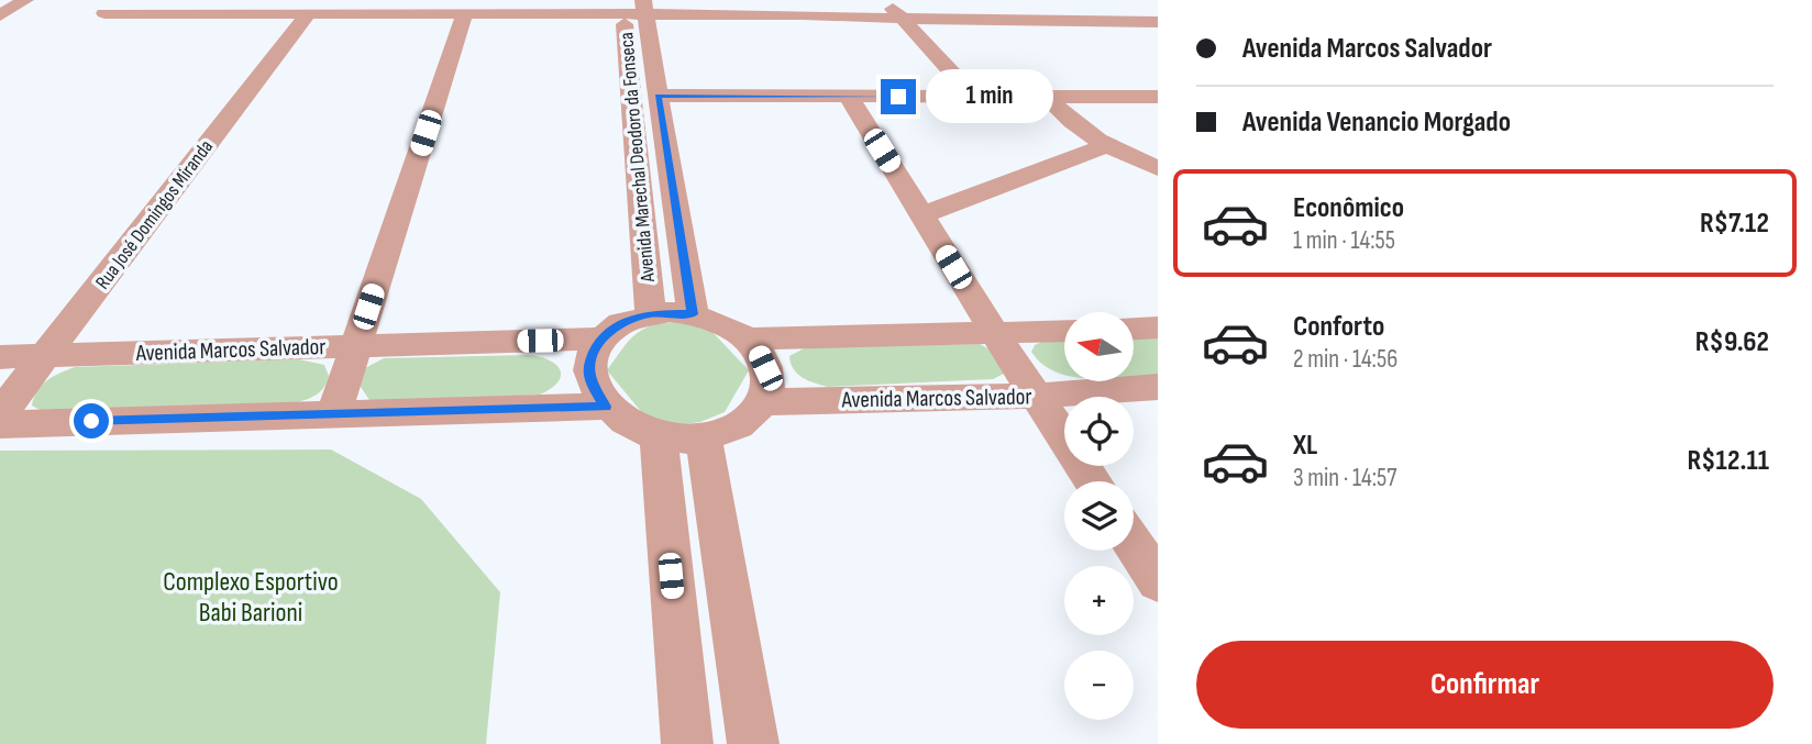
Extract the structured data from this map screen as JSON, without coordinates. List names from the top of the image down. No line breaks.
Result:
{"streets":{"street":["Avenida Marechal Deodoro da Fonseca","Rua José Domingos Miranda","Avenida Marcos Salvador"]},"crossings":[["Avenida Marechal Deodoro da Fonseca","Avenida Marcos Salvador"],["Rua José Domingos Miranda","Avenida Marcos Salvador"]],"parks":["Complexo Esportivo Babi Barioni"],"north":"left","page":{"banner":["Avenida Marcos Salvador","Avenida Venancio Morgado"],"bubble":"1 min","list":[{"name":"Econômico","note":"1 min · 14:55","value":"R$7.12"},{"name":"Conforto","note":"2 min · 14:56","value":"R$9.62"},{"name":"XL","note":"3 min · 14:57","value":"R$12.11"}],"map_buttons":["+","−"],"buttons":"Confirmar"}}
